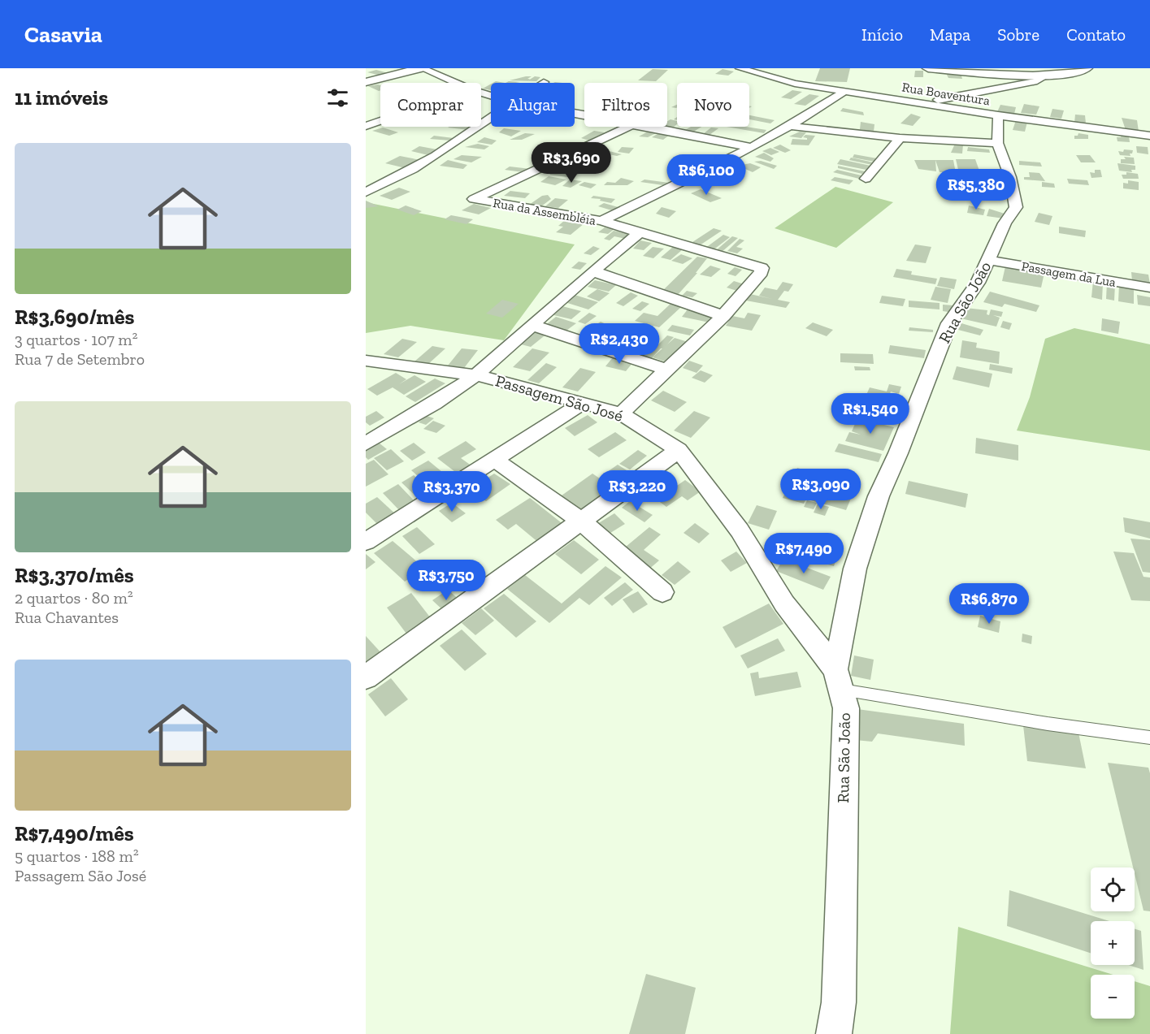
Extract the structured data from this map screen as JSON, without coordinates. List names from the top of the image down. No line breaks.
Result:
{"streets":{"street":["Rua Boaventura","Rua da Assembléia","Passagem da Lua","Rua São João","Passagem São José"]},"crossings":[["Rua Boaventura","Rua da Assembléia"],["Rua Boaventura","Rua São João"],["Passagem da Lua","Rua São João"],["Rua São João","Passagem São José"]],"page":{"header":"Casavia","nav":["Início","Mapa","Sobre","Contato"],"heading":"11 imóveis","chip":["Comprar","Alugar","Filtros","Novo"],"list":[{"name":"R$3,690/mês","note":"3 quartos · 107 m² · Rua 7 de Setembro"},{"name":"R$3,370/mês","note":"2 quartos · 80 m² · Rua Chavantes"},{"name":"R$7,490/mês","note":"5 quartos · 188 m² · Passagem São José"}],"price":["R$3,690","R$6,100","R$5,380","R$2,430","R$1,540","R$3,090","R$3,220","R$3,370","R$7,490","R$3,750","R$6,870"],"map_buttons":["+","−"]}}
